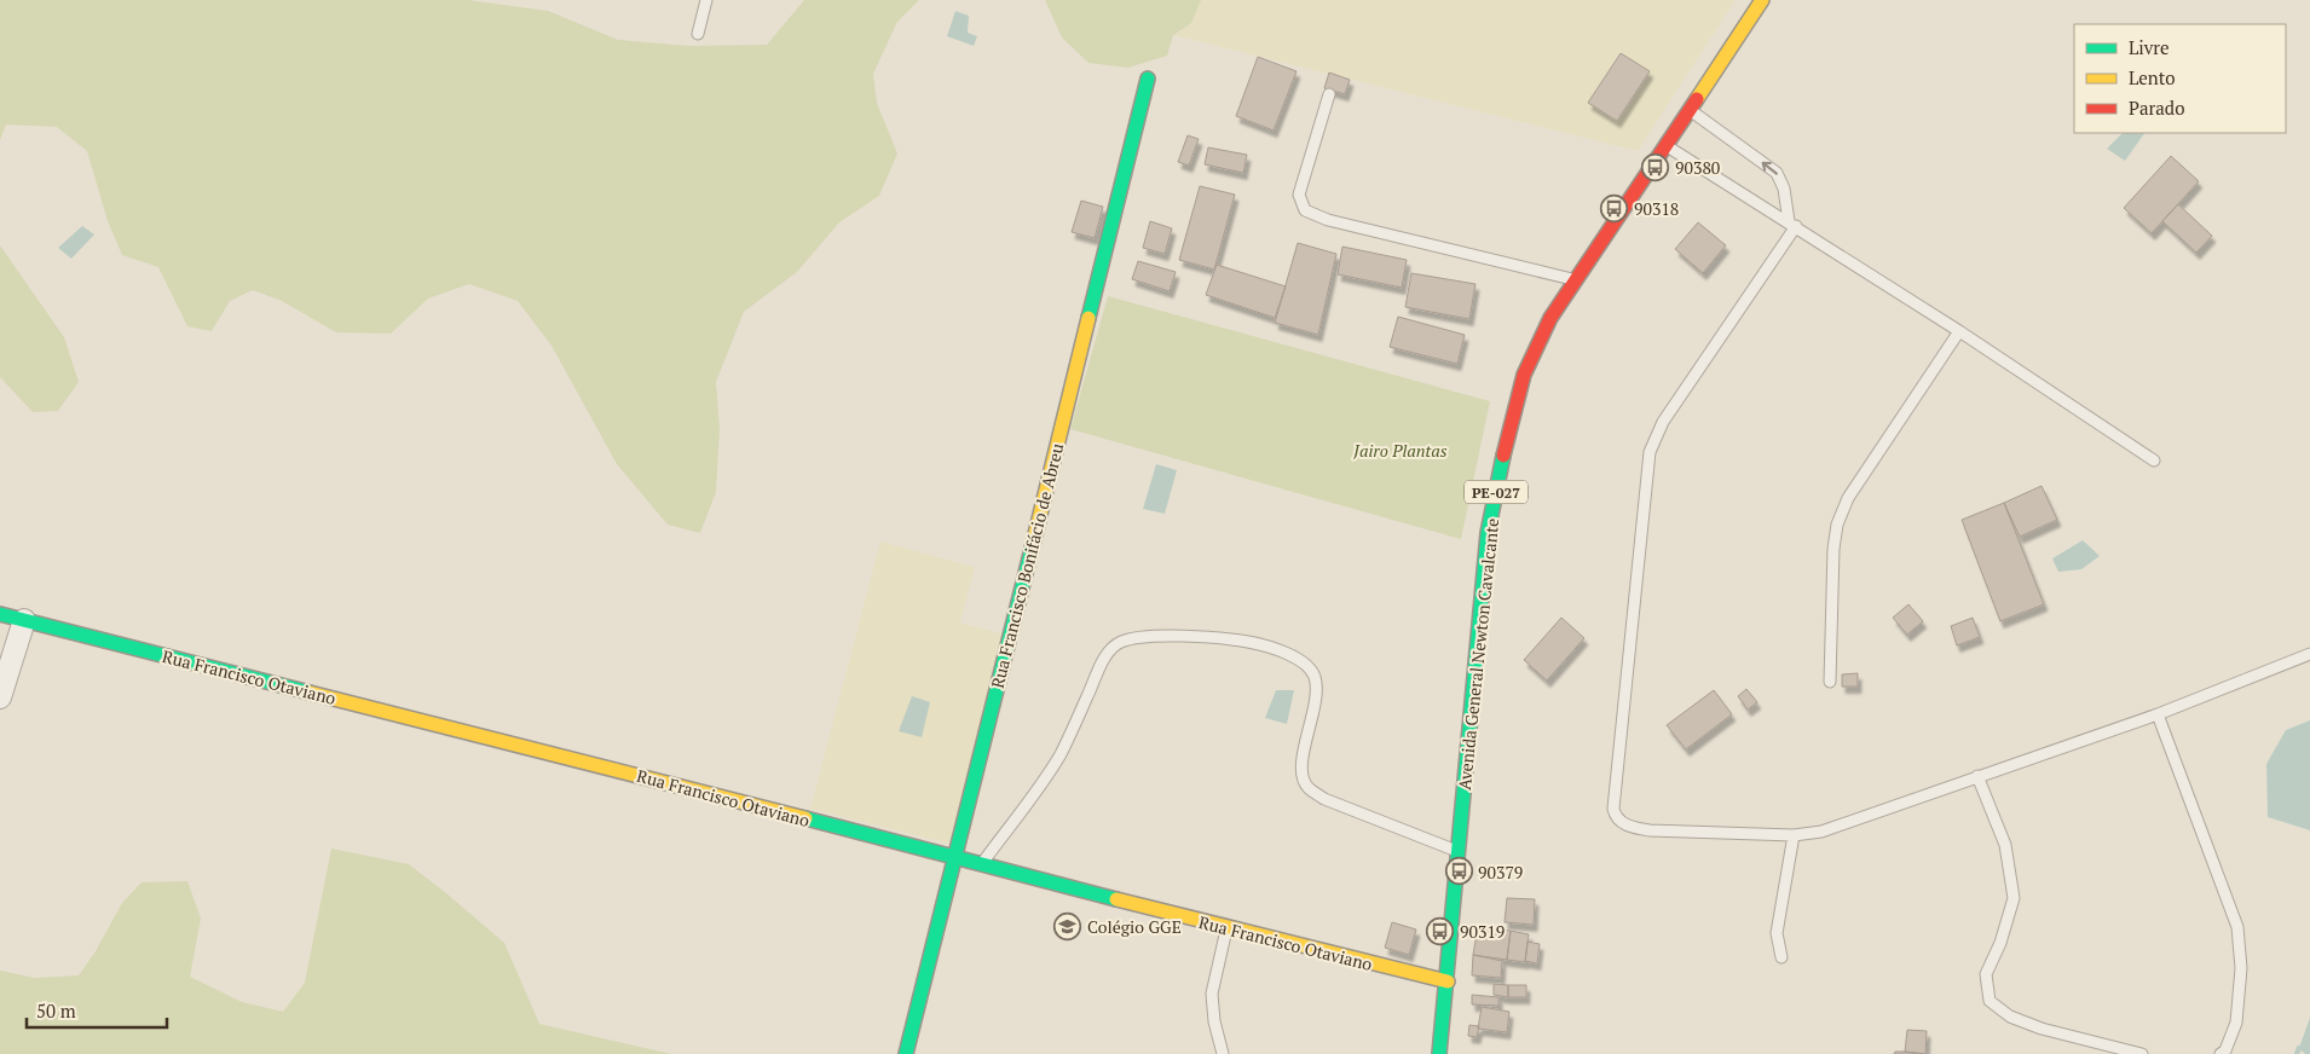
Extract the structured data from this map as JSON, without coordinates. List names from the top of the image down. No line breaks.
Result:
{"streets":{"street":["PE-027","Rua Francisco Bonifácio de Abreu","Avenida General Newton Cavalcante","Rua Francisco Otaviano"]},"crossings":[["Rua Francisco Bonifácio de Abreu","Rua Francisco Otaviano"],["Avenida General Newton Cavalcante","Rua Francisco Otaviano"]],"parks":["Jairo Plantas"],"places":{"bus stop":["90380","90318","90379","90319"],"school or university":["Colégio GGE"]},"legend":["Livre","Lento","Parado"],"scale_bar":"50 m"}
